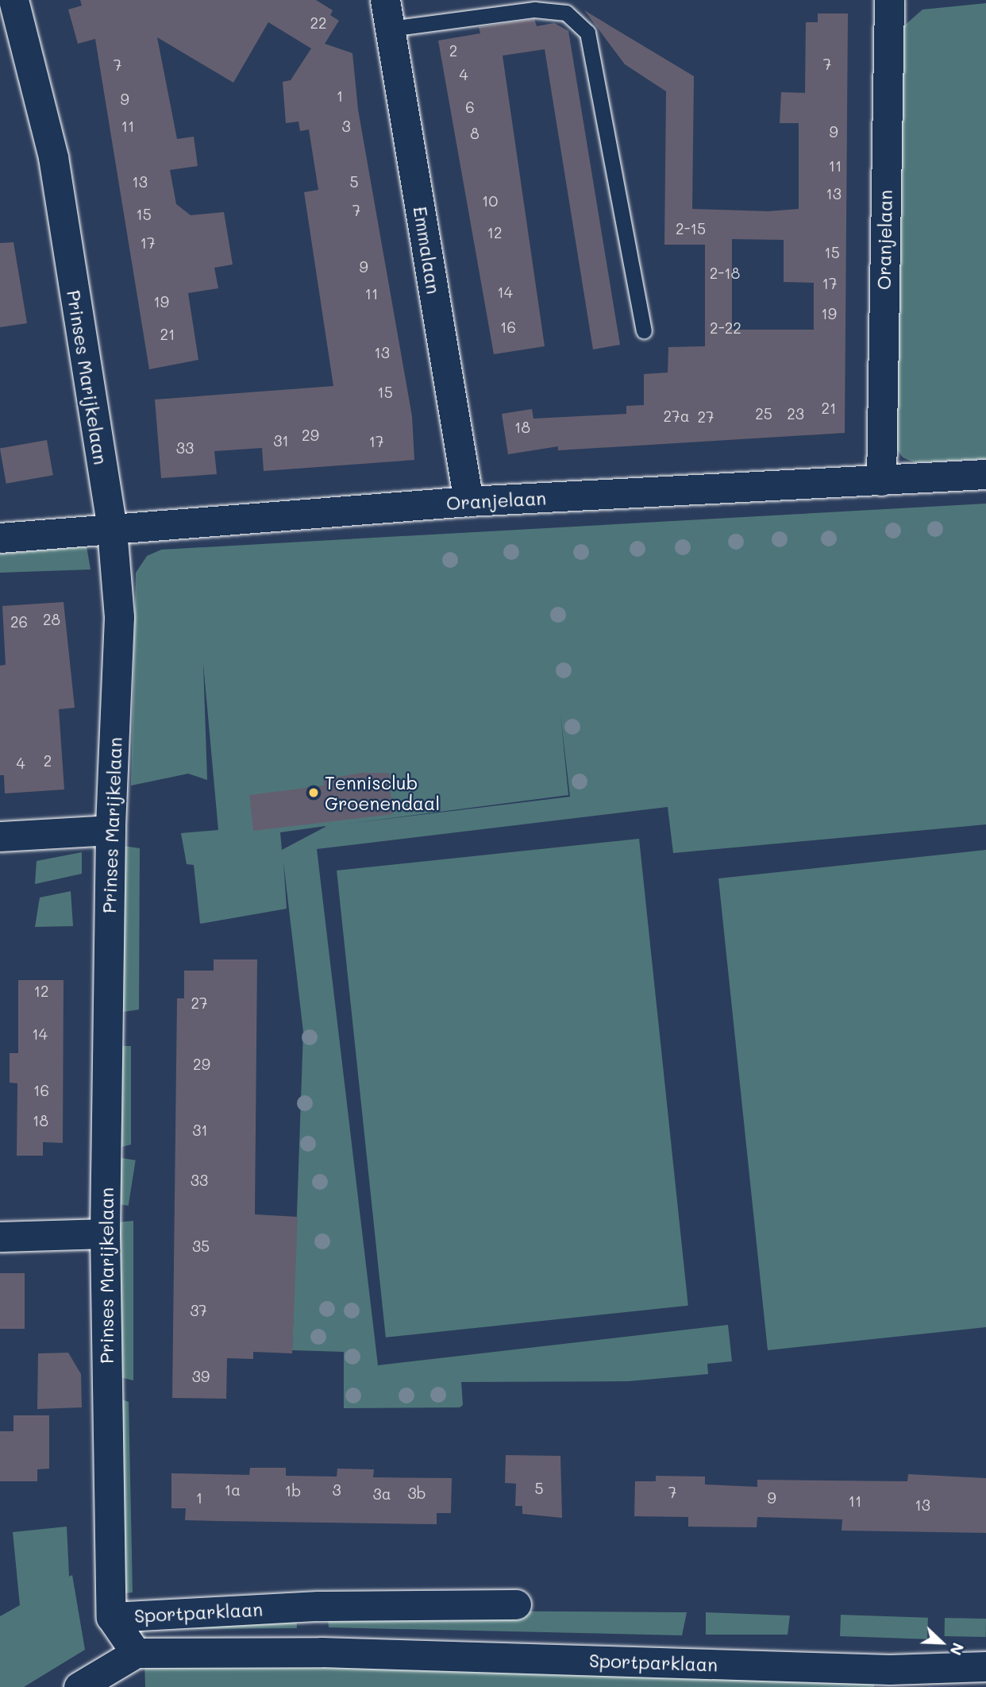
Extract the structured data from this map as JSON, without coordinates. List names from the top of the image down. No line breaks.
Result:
{"streets":{"street":["Oranjelaan","Emmalaan","Prinses Marijkelaan","Sportparklaan"]},"crossings":[["Oranjelaan","Emmalaan"],["Oranjelaan","Prinses Marijkelaan"],["Prinses Marijkelaan","Sportparklaan"]],"places":["Tennisclub Groenendaal"],"house_numbers":["22","2","7","7","4","1","9","6","11","3","9","8","11","13","5","13","10","7","15","2-15","12","17","15","9","2-18","17","14","11","19","19","16","2-22","21","13","15","21","25","23","27a","27","18","29","31","17","33","28","26","2","4","12","27","14","29","16","18","31","33","35","37","39","5","1a","3","1b","7","3b","3a","1","9","11","13"],"north":"bottom right"}
